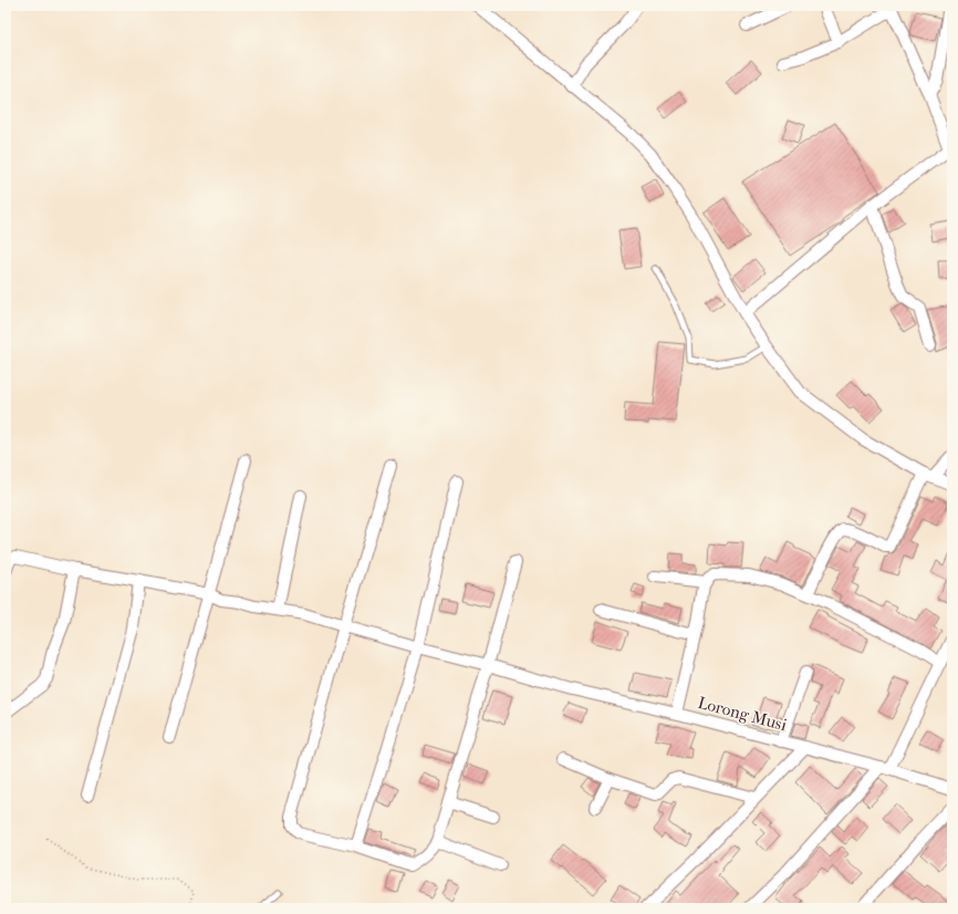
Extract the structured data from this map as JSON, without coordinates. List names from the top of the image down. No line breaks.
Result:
{"streets":{"street":["Lorong Musi"]}}
